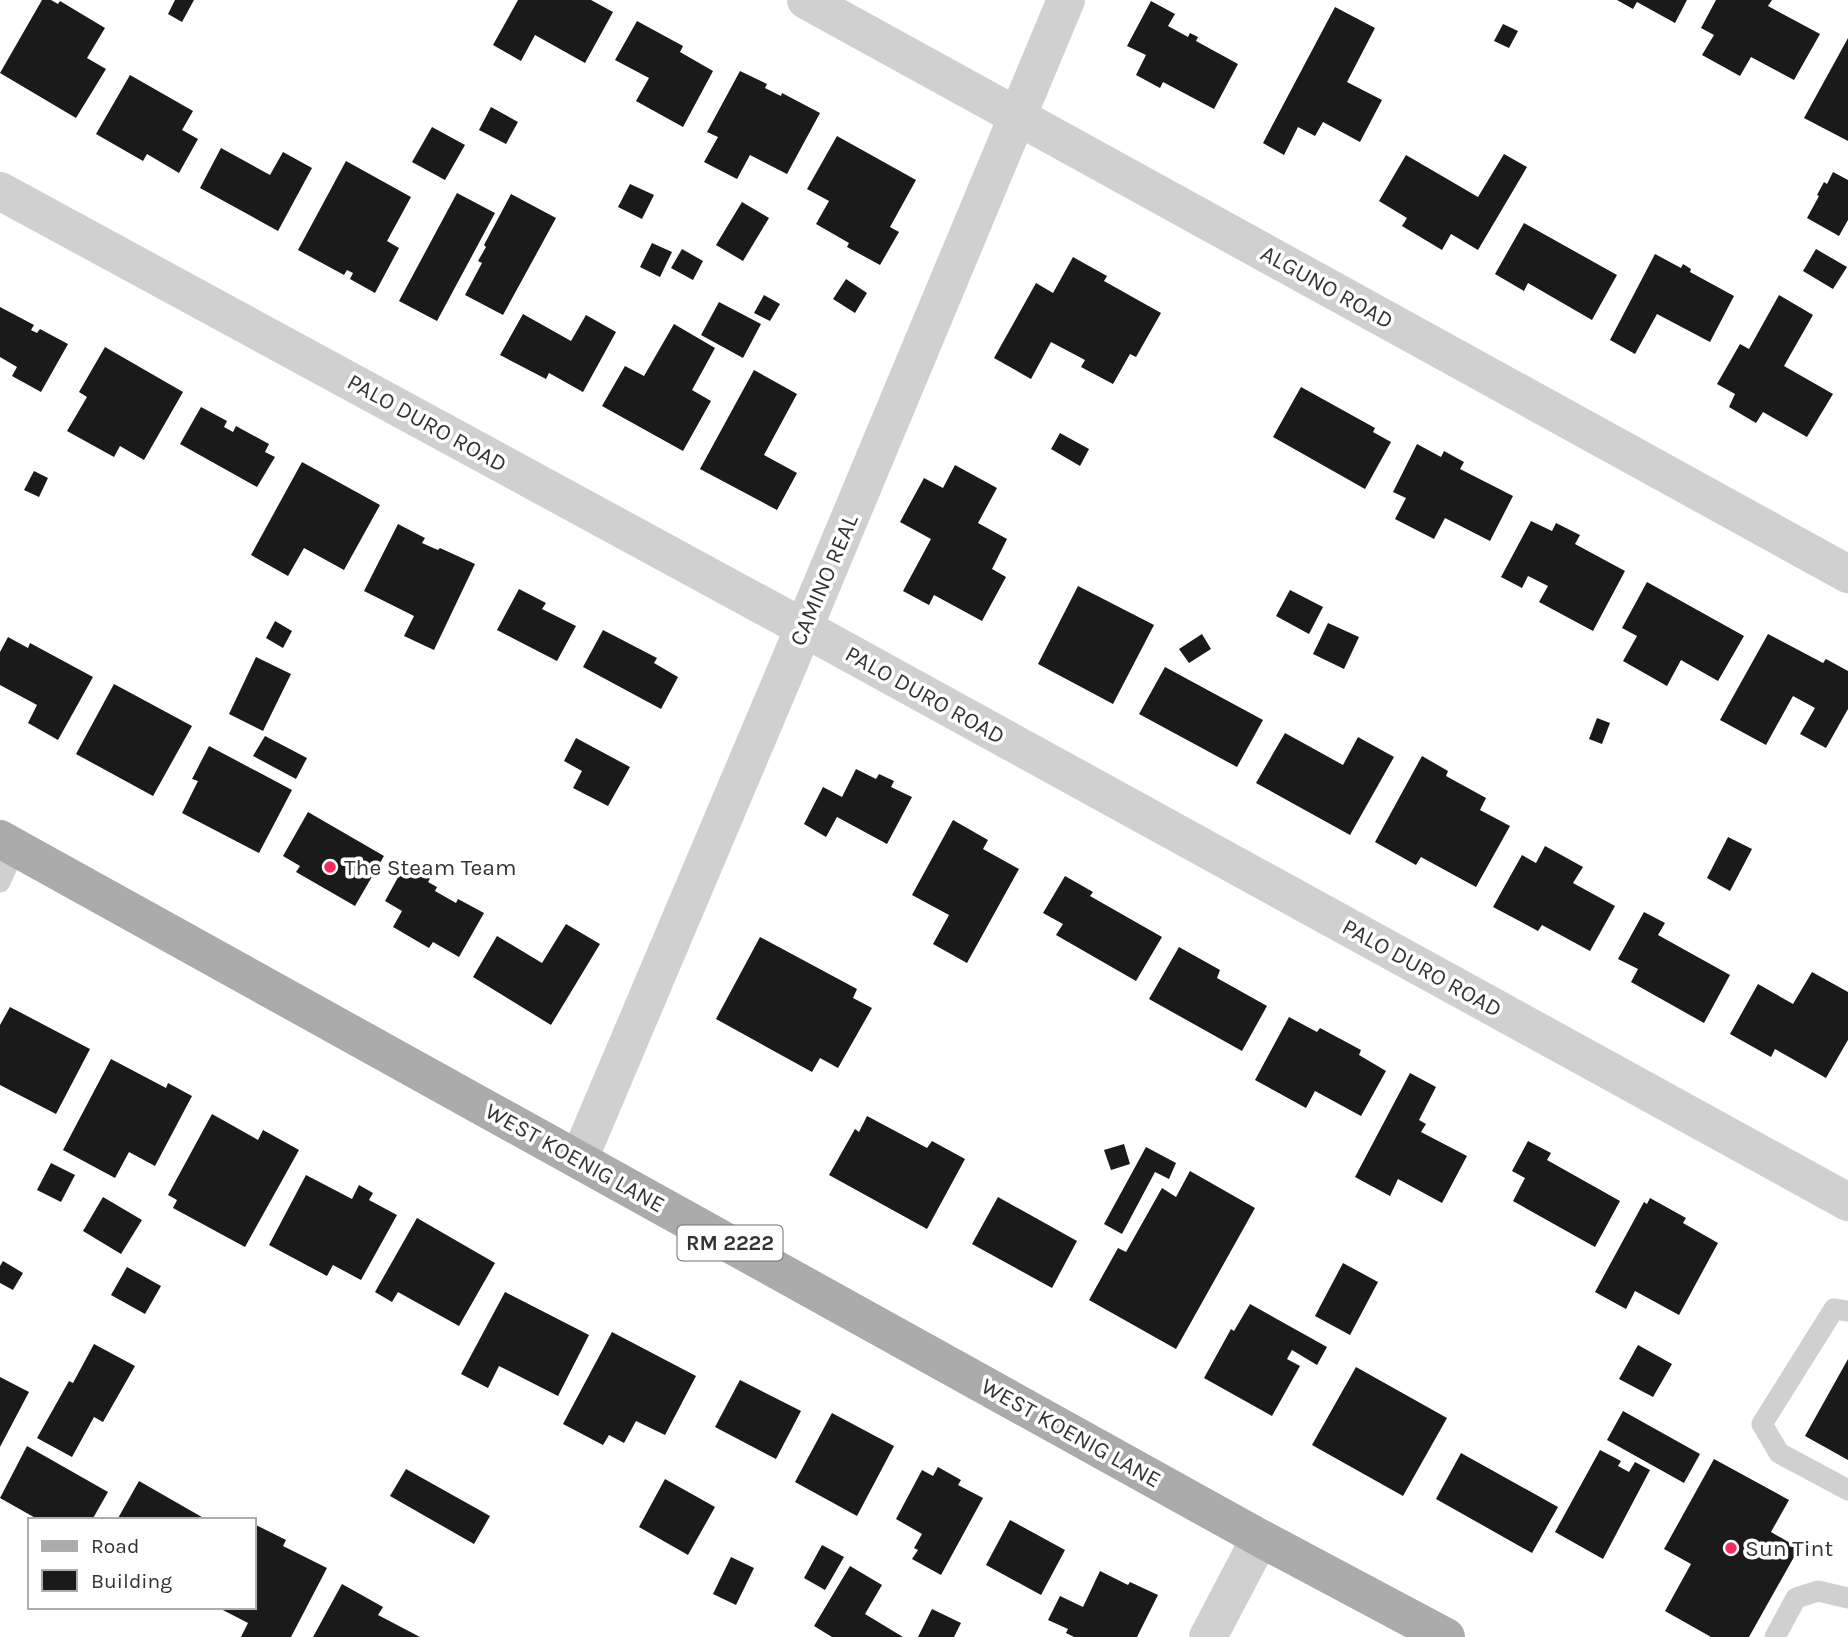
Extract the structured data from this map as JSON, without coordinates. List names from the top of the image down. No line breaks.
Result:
{"streets":{"main road":["WEST KOENIG LANE","RM 2222"],"street":["ALGUNO ROAD","PALO DURO ROAD","CAMINO REAL"]},"crossings":[["ALGUNO ROAD","CAMINO REAL"],["PALO DURO ROAD","CAMINO REAL"],["CAMINO REAL","WEST KOENIG LANE"]],"places":["The Steam Team","Sun Tint"],"legend":["Road","Building"]}
